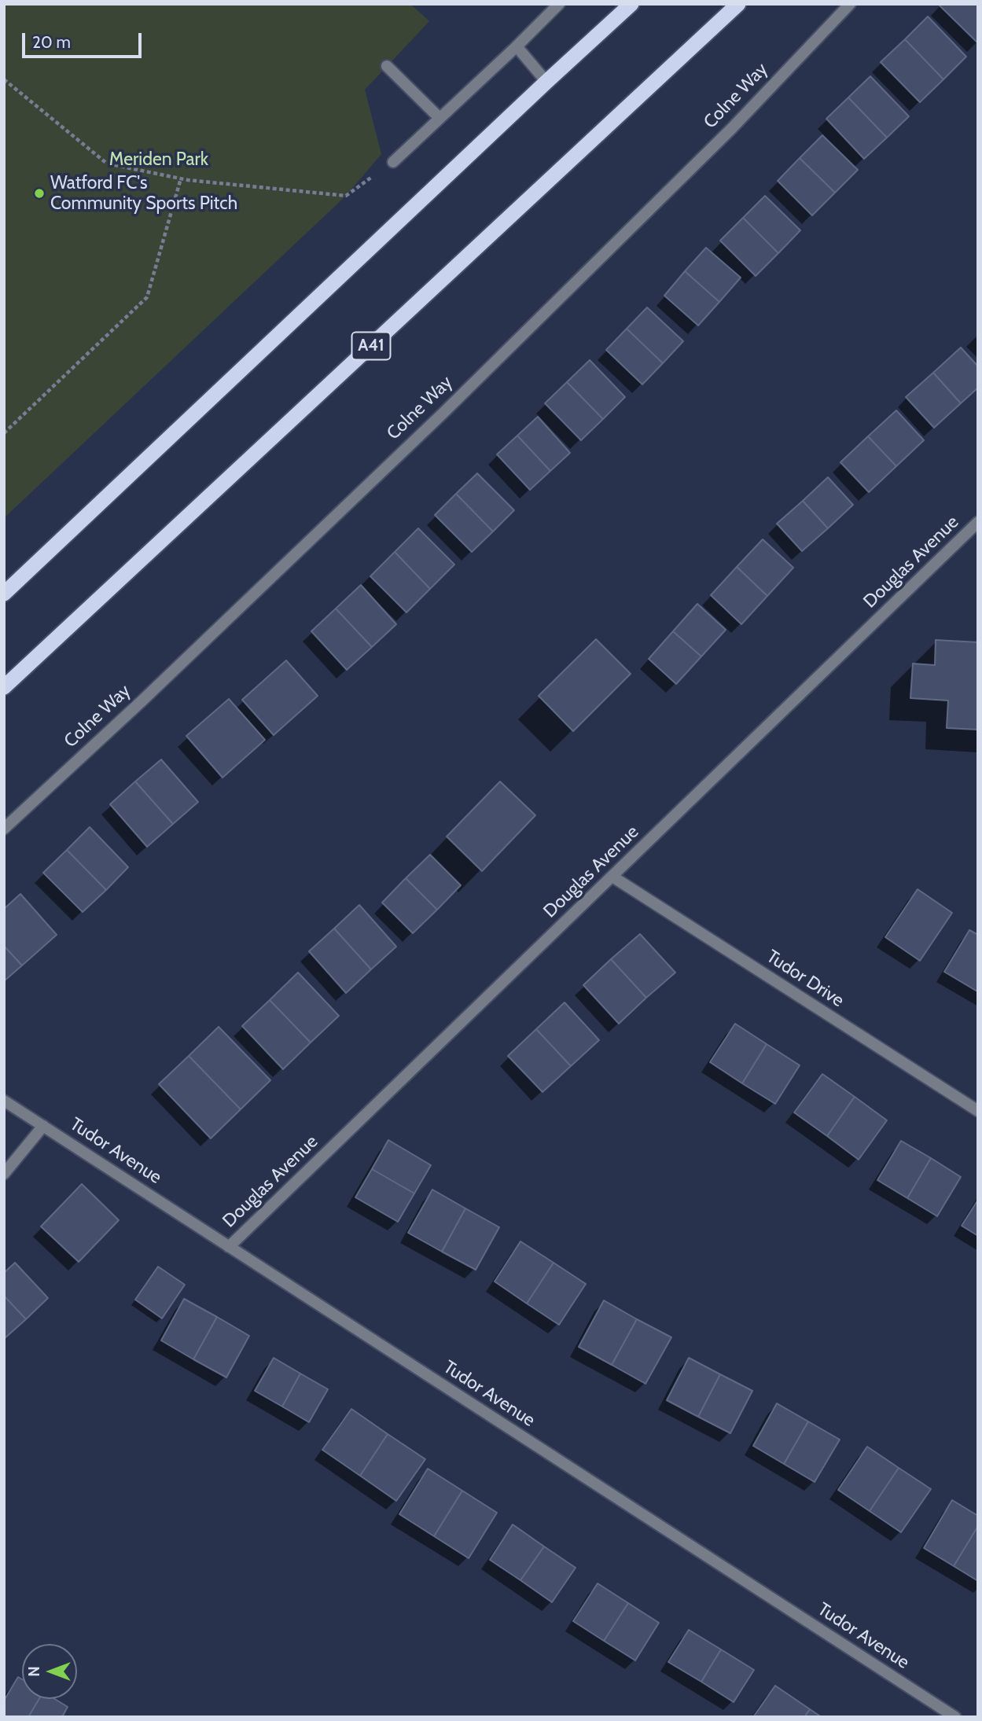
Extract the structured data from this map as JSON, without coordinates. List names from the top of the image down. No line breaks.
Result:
{"streets":{"highway":["A41"],"street":["Colne Way","Douglas Avenue","Tudor Drive","Tudor Avenue"]},"crossings":[["Douglas Avenue","Tudor Drive"],["Douglas Avenue","Tudor Avenue"]],"parks":["Meriden Park"],"places":["Watford FC's Community Sports Pitch"],"scale_bar":"20 m","north":"left"}
